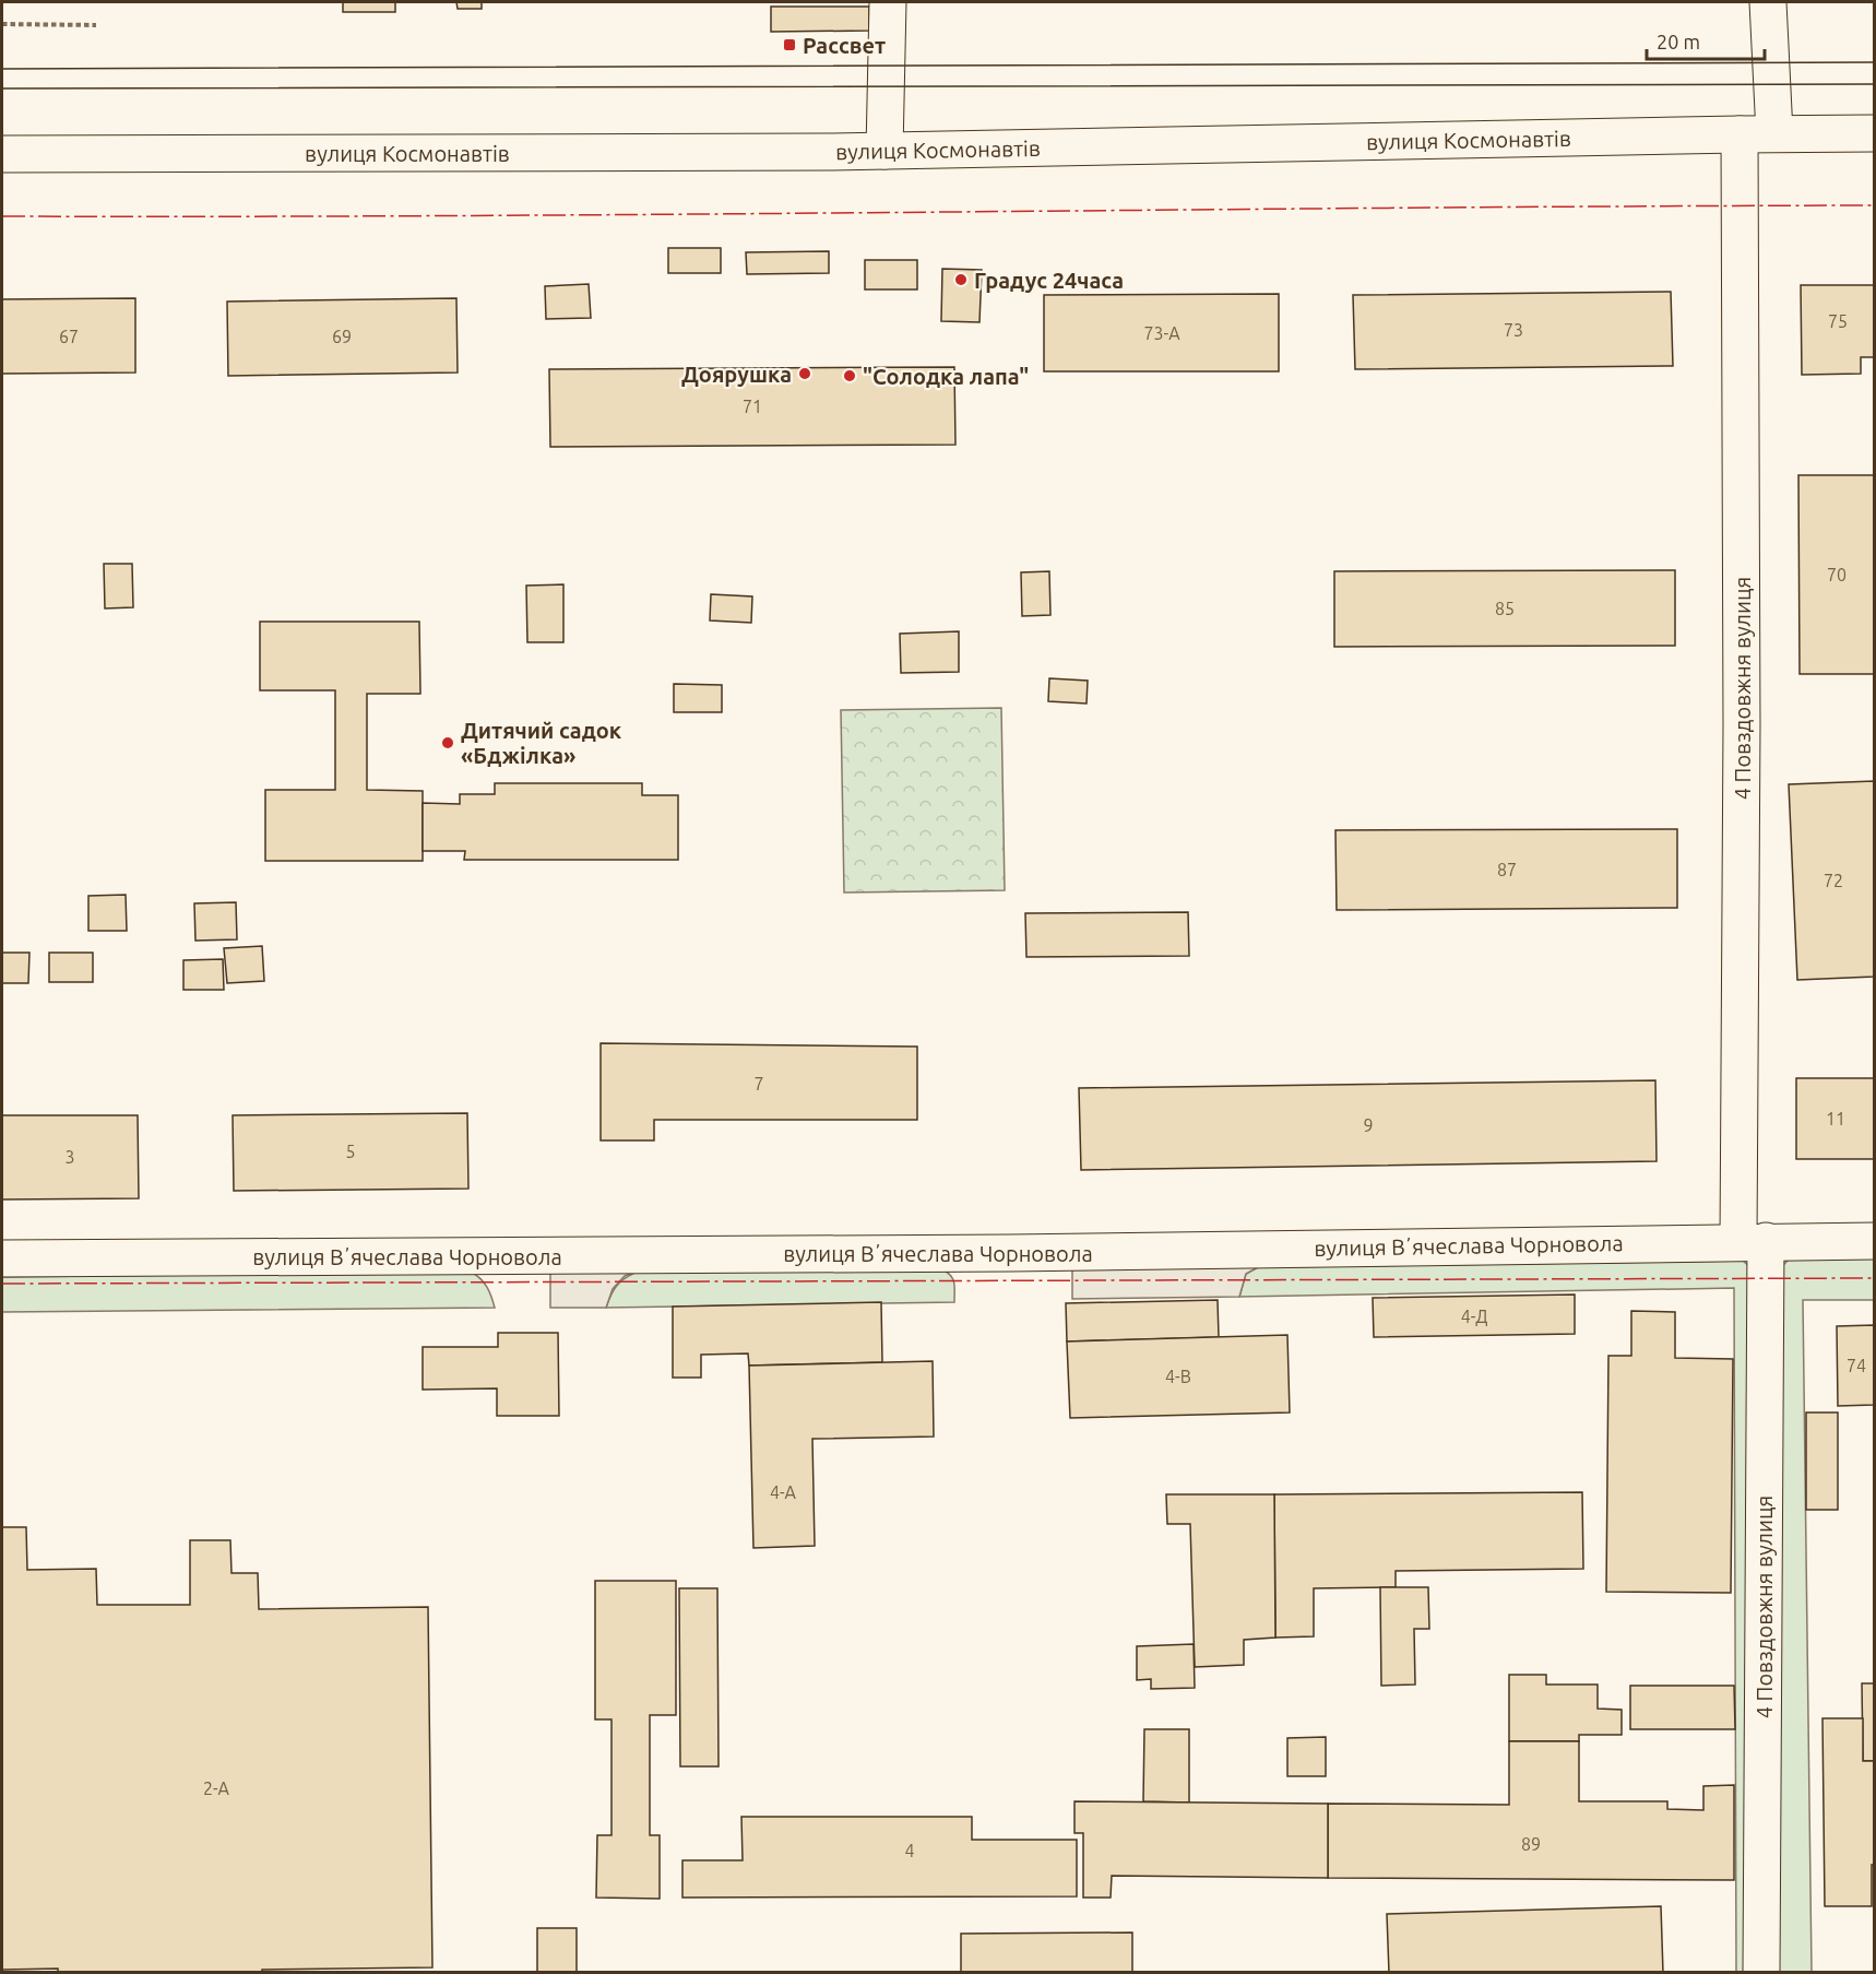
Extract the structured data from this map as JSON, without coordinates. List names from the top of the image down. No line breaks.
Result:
{"streets":{"street":["вулиця Космонавтів","4 Повздовжня вулиця","вулиця Вʼячеслава Чорновола"]},"crossings":[["вулиця Космонавтів","4 Повздовжня вулиця"],["4 Повздовжня вулиця","вулиця Вʼячеслава Чорновола"]],"places":{"transit":["Рассвет"],"other":["Градус 24часа","Доярушка","\"Солодка лапа\"","Дитячий садок «Бджілка»"]},"house_numbers":["75","73","73-А","67","69","71","70","85","87","72","7","11","9","5","3","4-Д","74","4-В","4-А","2-А","89","4"],"scale_bar":"20 m"}
